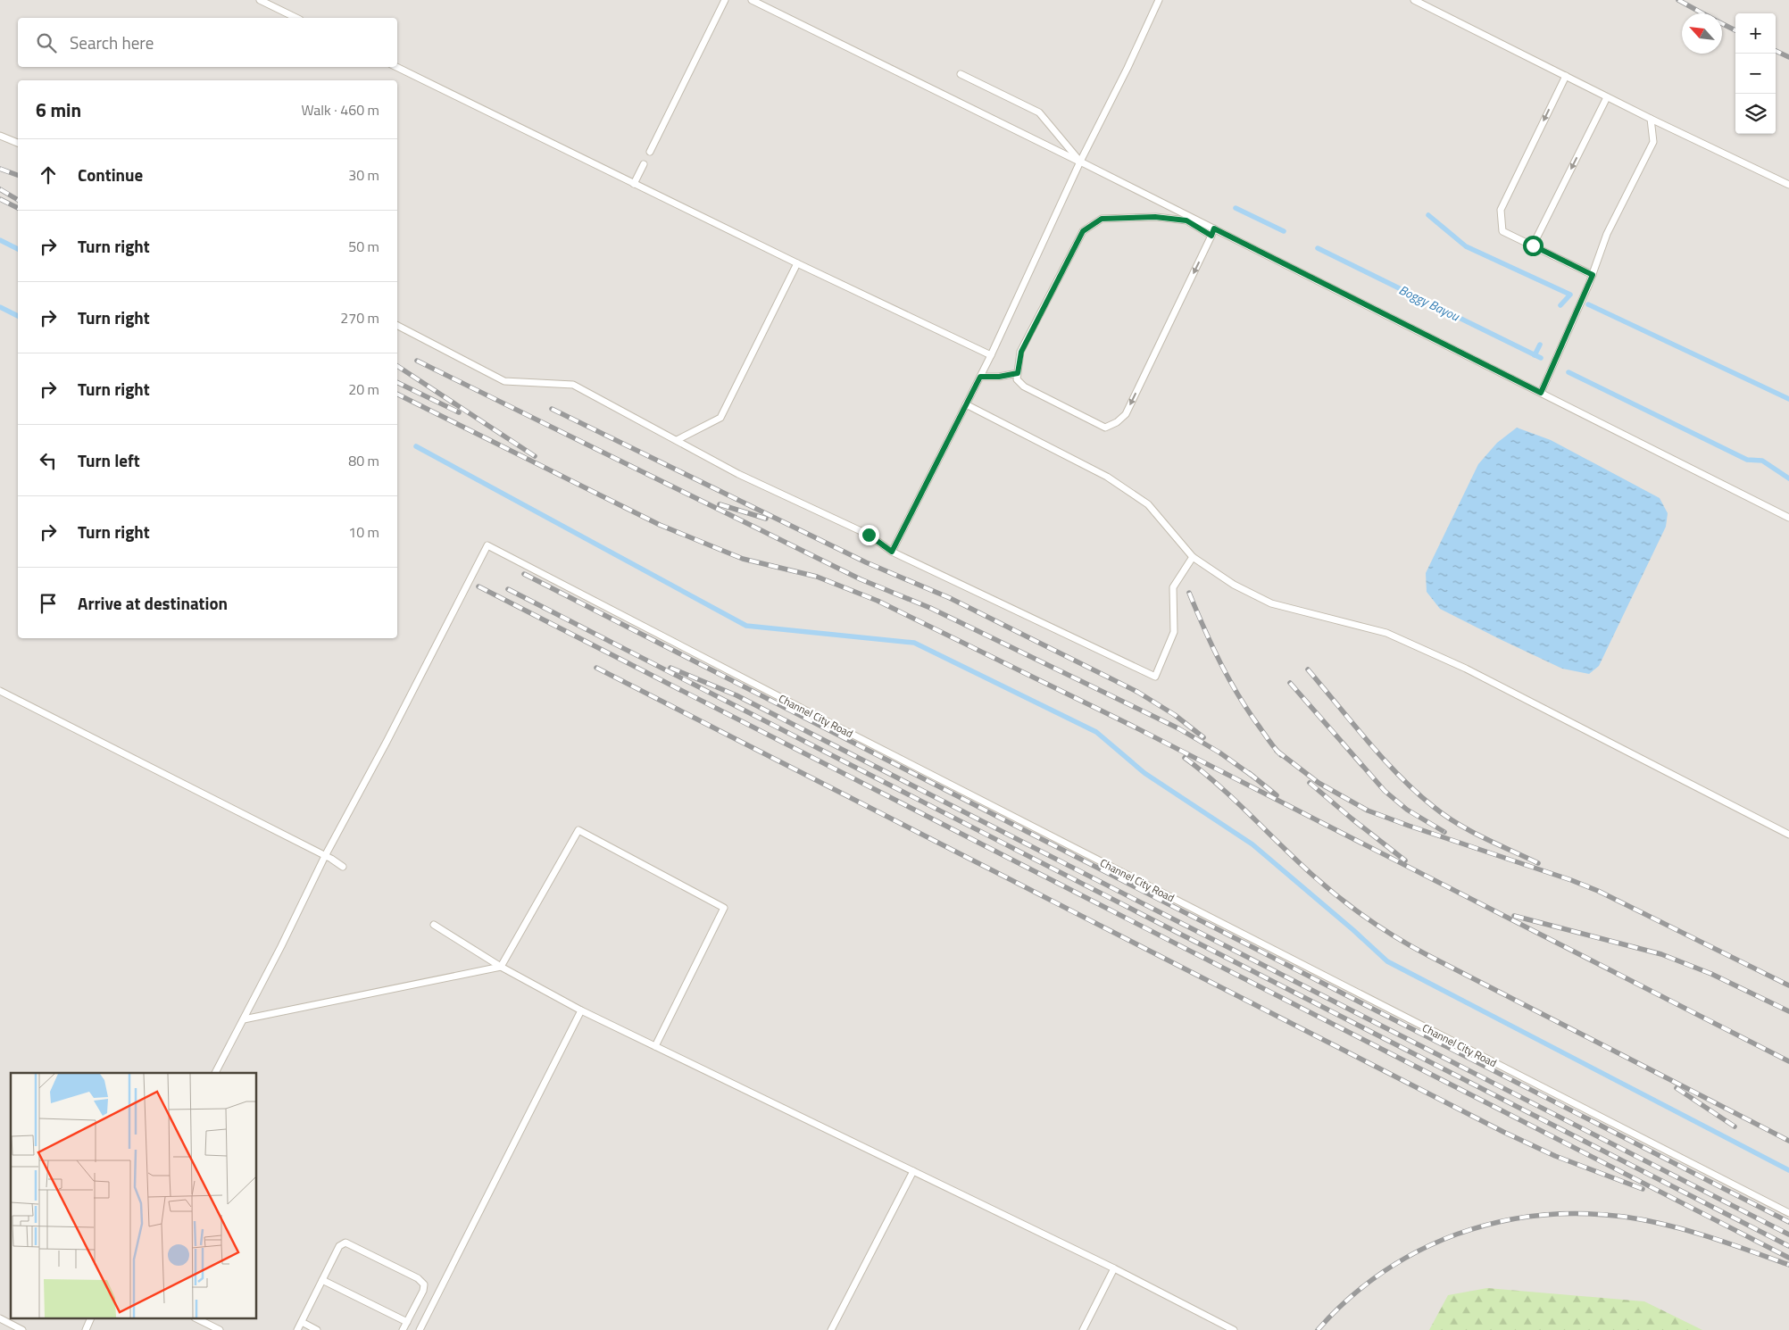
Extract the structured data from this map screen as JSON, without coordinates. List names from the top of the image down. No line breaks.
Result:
{"streets":{"lane":["Channel City Road"]},"water":["Boggy Bayou"],"north":"top left","page":{"map_buttons":["+","−"],"search":"Search here","heading":["6 min","Walk · 460 m"],"list":[["Continue","30 m"],["Turn right","50 m"],["Turn right","270 m"],["Turn right","20 m"],["Turn left","80 m"],["Turn right","10 m"],"Arrive at destination"]}}
